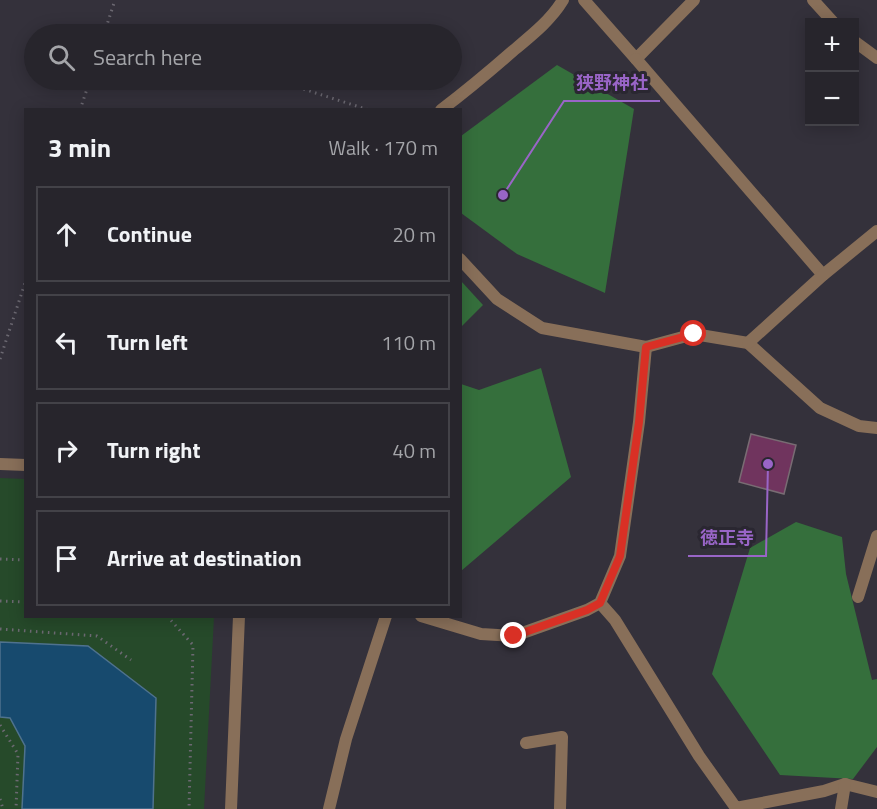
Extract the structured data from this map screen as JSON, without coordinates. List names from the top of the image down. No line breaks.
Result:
{"places":["狭野神社","徳正寺"],"page":{"map_buttons":["+","−"],"search":"Search here","heading":["3 min","Walk · 170 m"],"list":[["Continue","20 m"],["Turn left","110 m"],["Turn right","40 m"],"Arrive at destination"]}}
